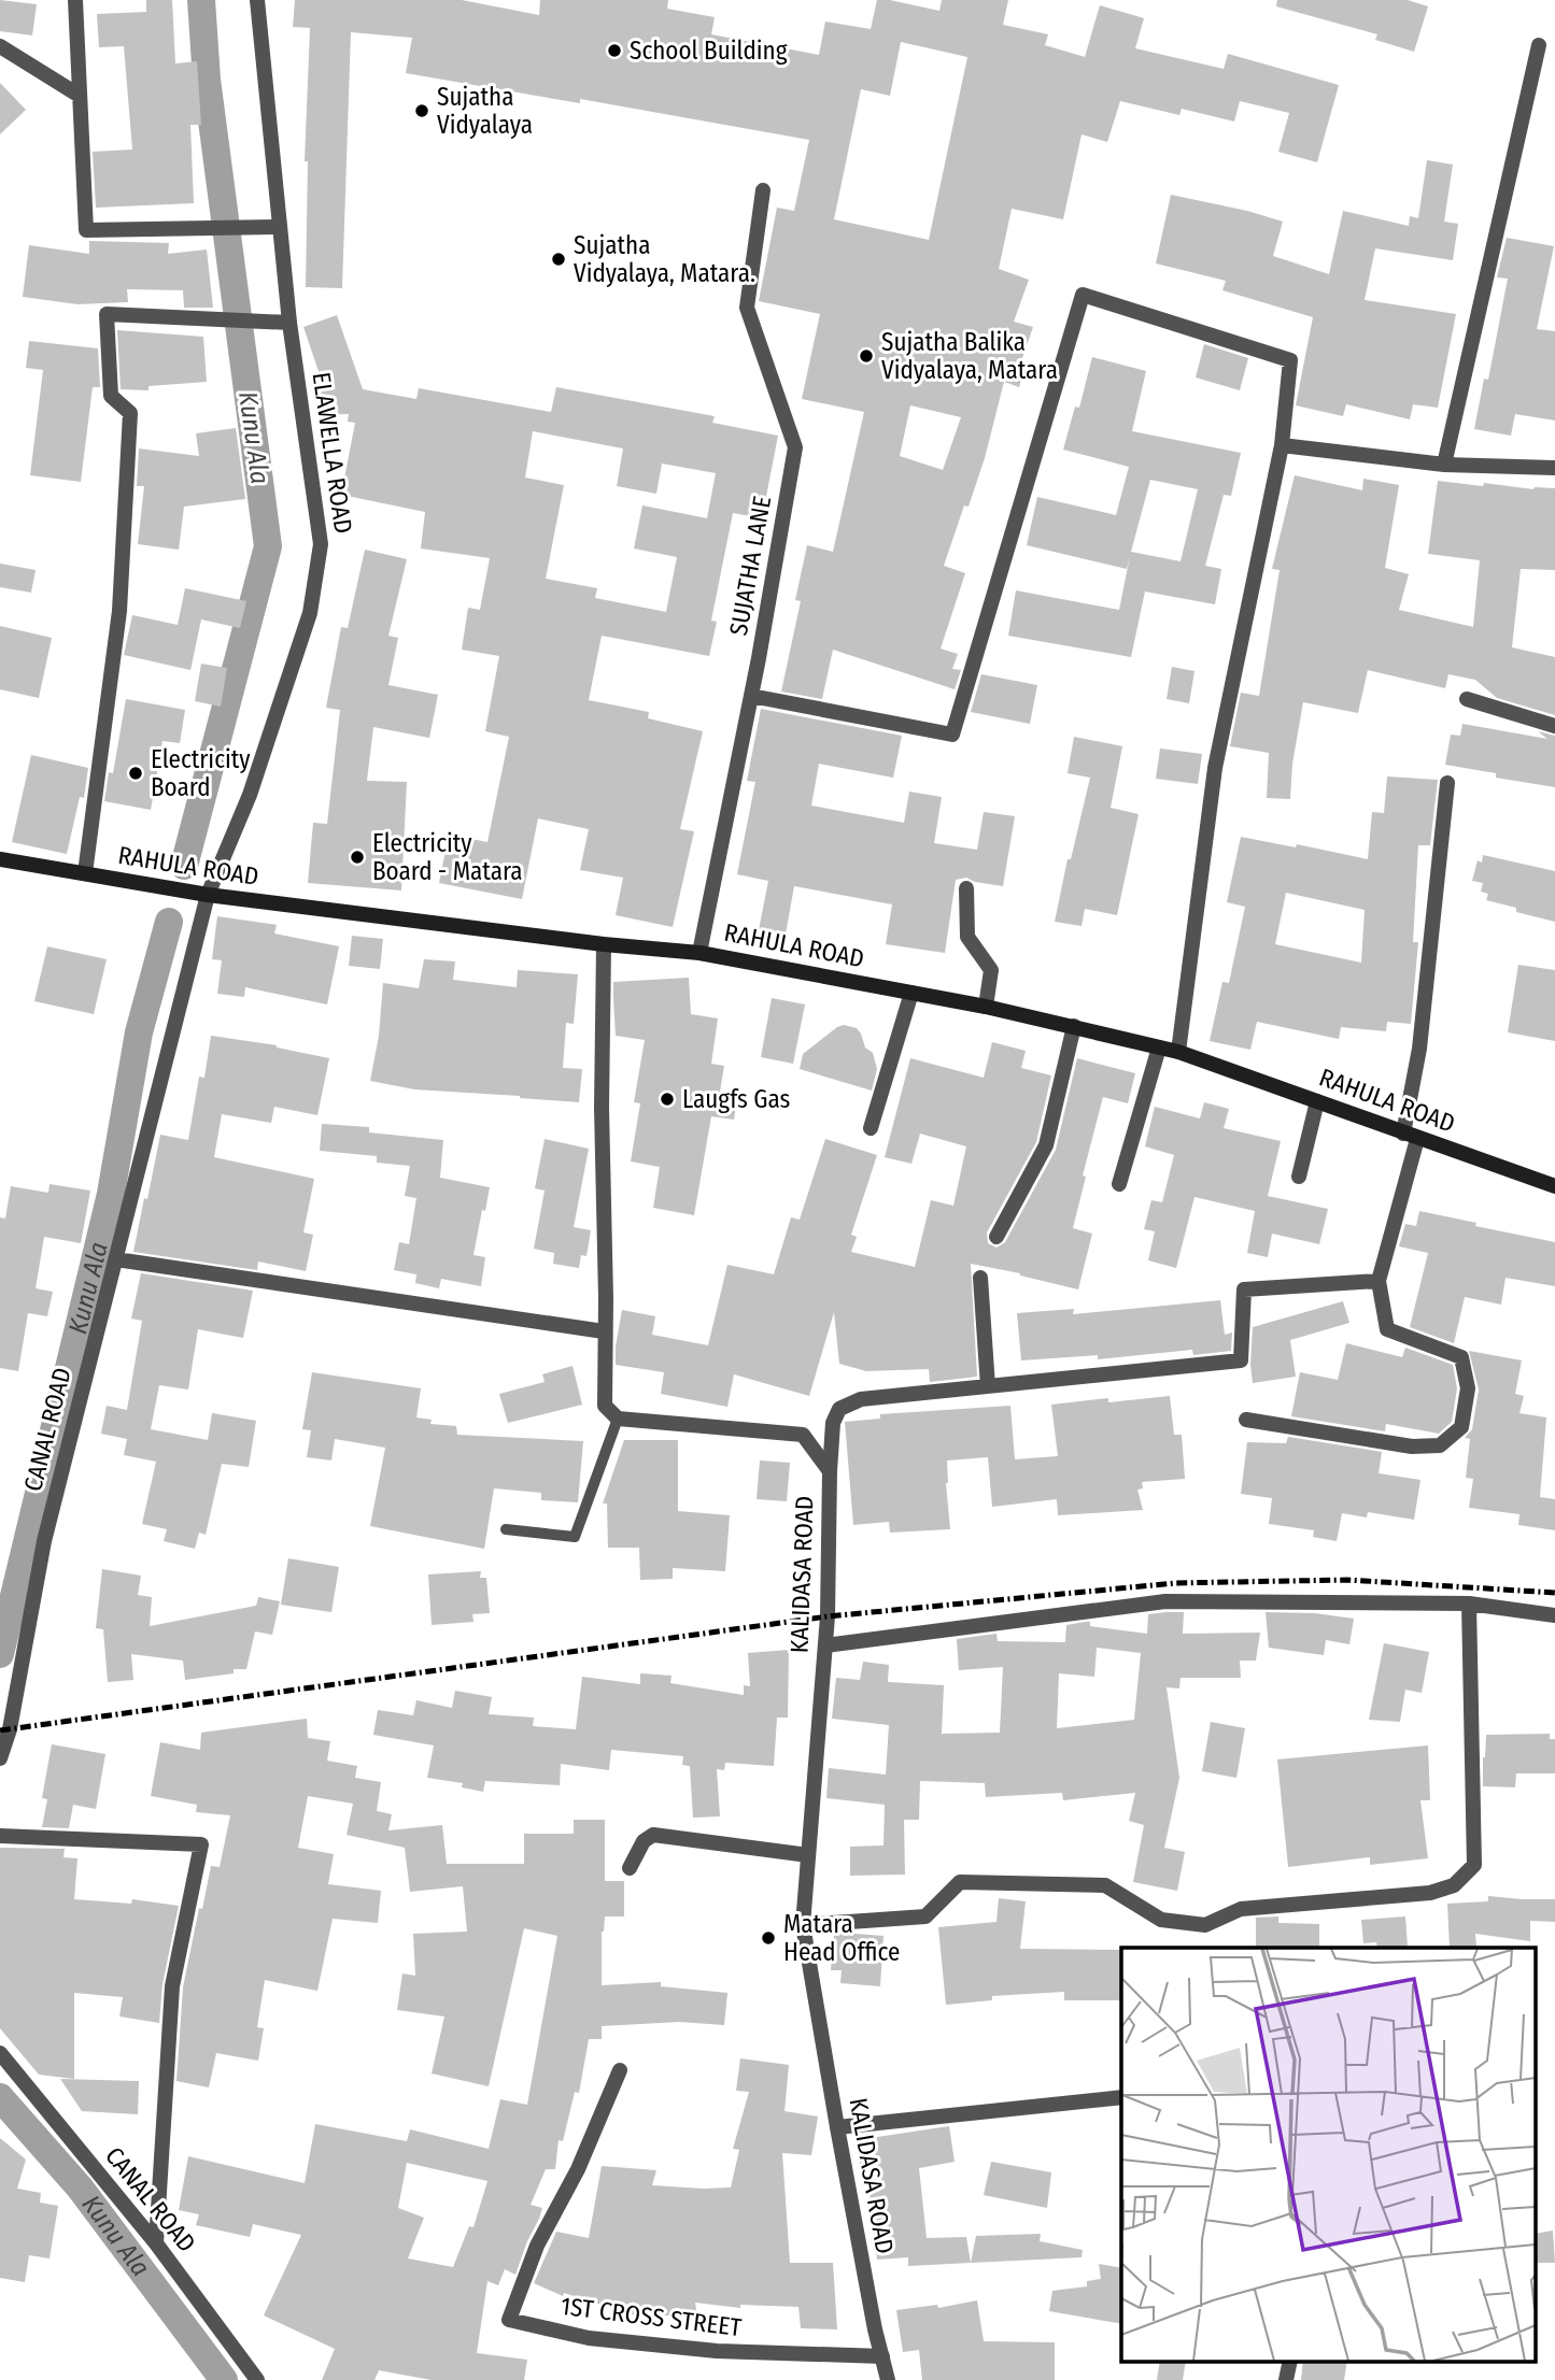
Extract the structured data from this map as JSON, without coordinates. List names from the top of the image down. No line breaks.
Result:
{"streets":{"main road":["RAHULA ROAD"],"street":["ELAWELLA ROAD","SUJATHA LANE","CANAL ROAD","KALIDASA ROAD","1ST CROSS STREET"]},"crossings":[["ELAWELLA ROAD","RAHULA ROAD"],["ELAWELLA ROAD","CANAL ROAD"],["SUJATHA LANE","RAHULA ROAD"],["RAHULA ROAD","CANAL ROAD"],["KALIDASA ROAD","1ST CROSS STREET"]],"water":["Kunu Ala"],"places":["School Building","Sujatha Vidyalaya","Sujatha Vidyalaya, Matara.","Sujatha Balika Vidyalaya, Matara","Electricity Board","Electricity Board - Matara","Laugfs Gas","Matara Head Office"]}
